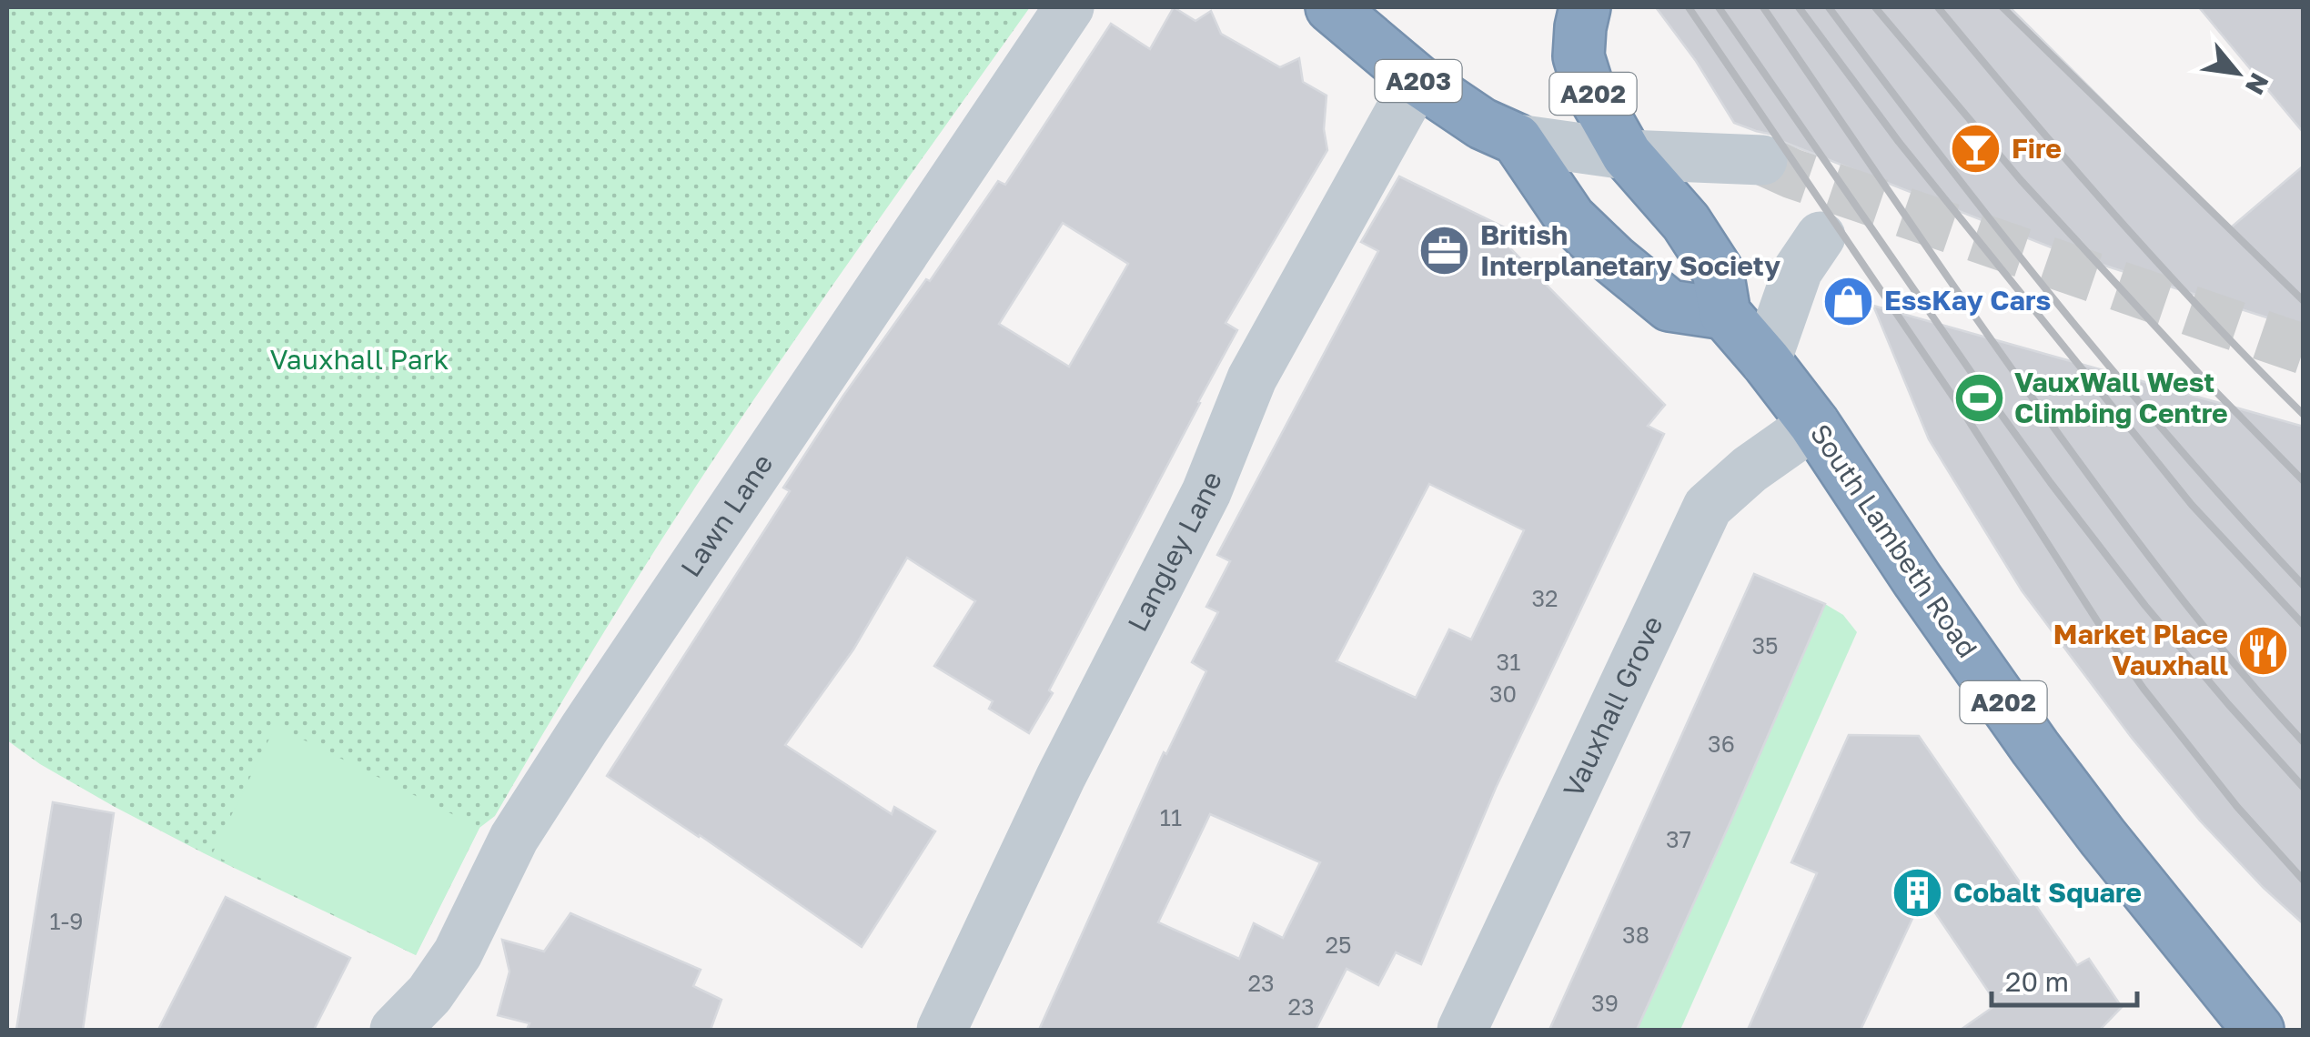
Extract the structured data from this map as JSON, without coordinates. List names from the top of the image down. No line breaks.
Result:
{"streets":{"highway":["A203","A202","South Lambeth Road"],"street":["Lawn Lane","Langley Lane","Vauxhall Grove"]},"crossings":[["A203","Langley Lane"],["A202","South Lambeth Road"],["South Lambeth Road","Vauxhall Grove"]],"parks":["Vauxhall Park"],"places":{"bar":["Fire"],"office":["British Interplanetary Society"],"shop":["EssKay Cars"],"sports":["VauxWall West Climbing Centre"],"restaurant":["Market Place Vauxhall"],"building":["Cobalt Square"]},"house_numbers":["32","35","31","30","36","11","37","1-9","38","25","23","39","23"],"scale_bar":"20 m","north":"bottom right"}
